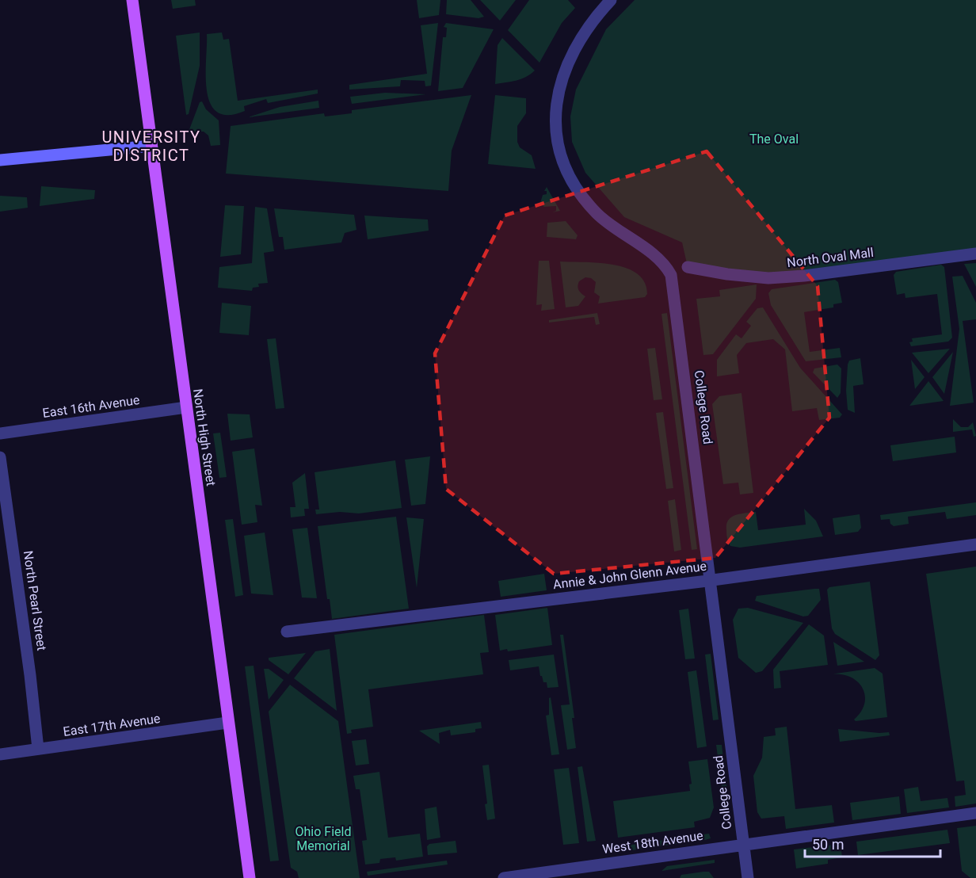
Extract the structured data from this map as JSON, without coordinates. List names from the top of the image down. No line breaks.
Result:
{"streets":{"main road":["North High Street"],"street":["North Oval Mall","East 16th Avenue","College Road","Annie & John Glenn Avenue","North Pearl Street","East 17th Avenue","West 18th Avenue"]},"crossings":[["East 16th Avenue","North High Street"],["College Road","Annie & John Glenn Avenue"],["College Road","West 18th Avenue"],["North High Street","East 17th Avenue"],["North Pearl Street","East 17th Avenue"]],"districts":["UNIVERSITY DISTRICT"],"parks":["The Oval","Ohio Field Memorial"],"scale_bar":"50 m"}
